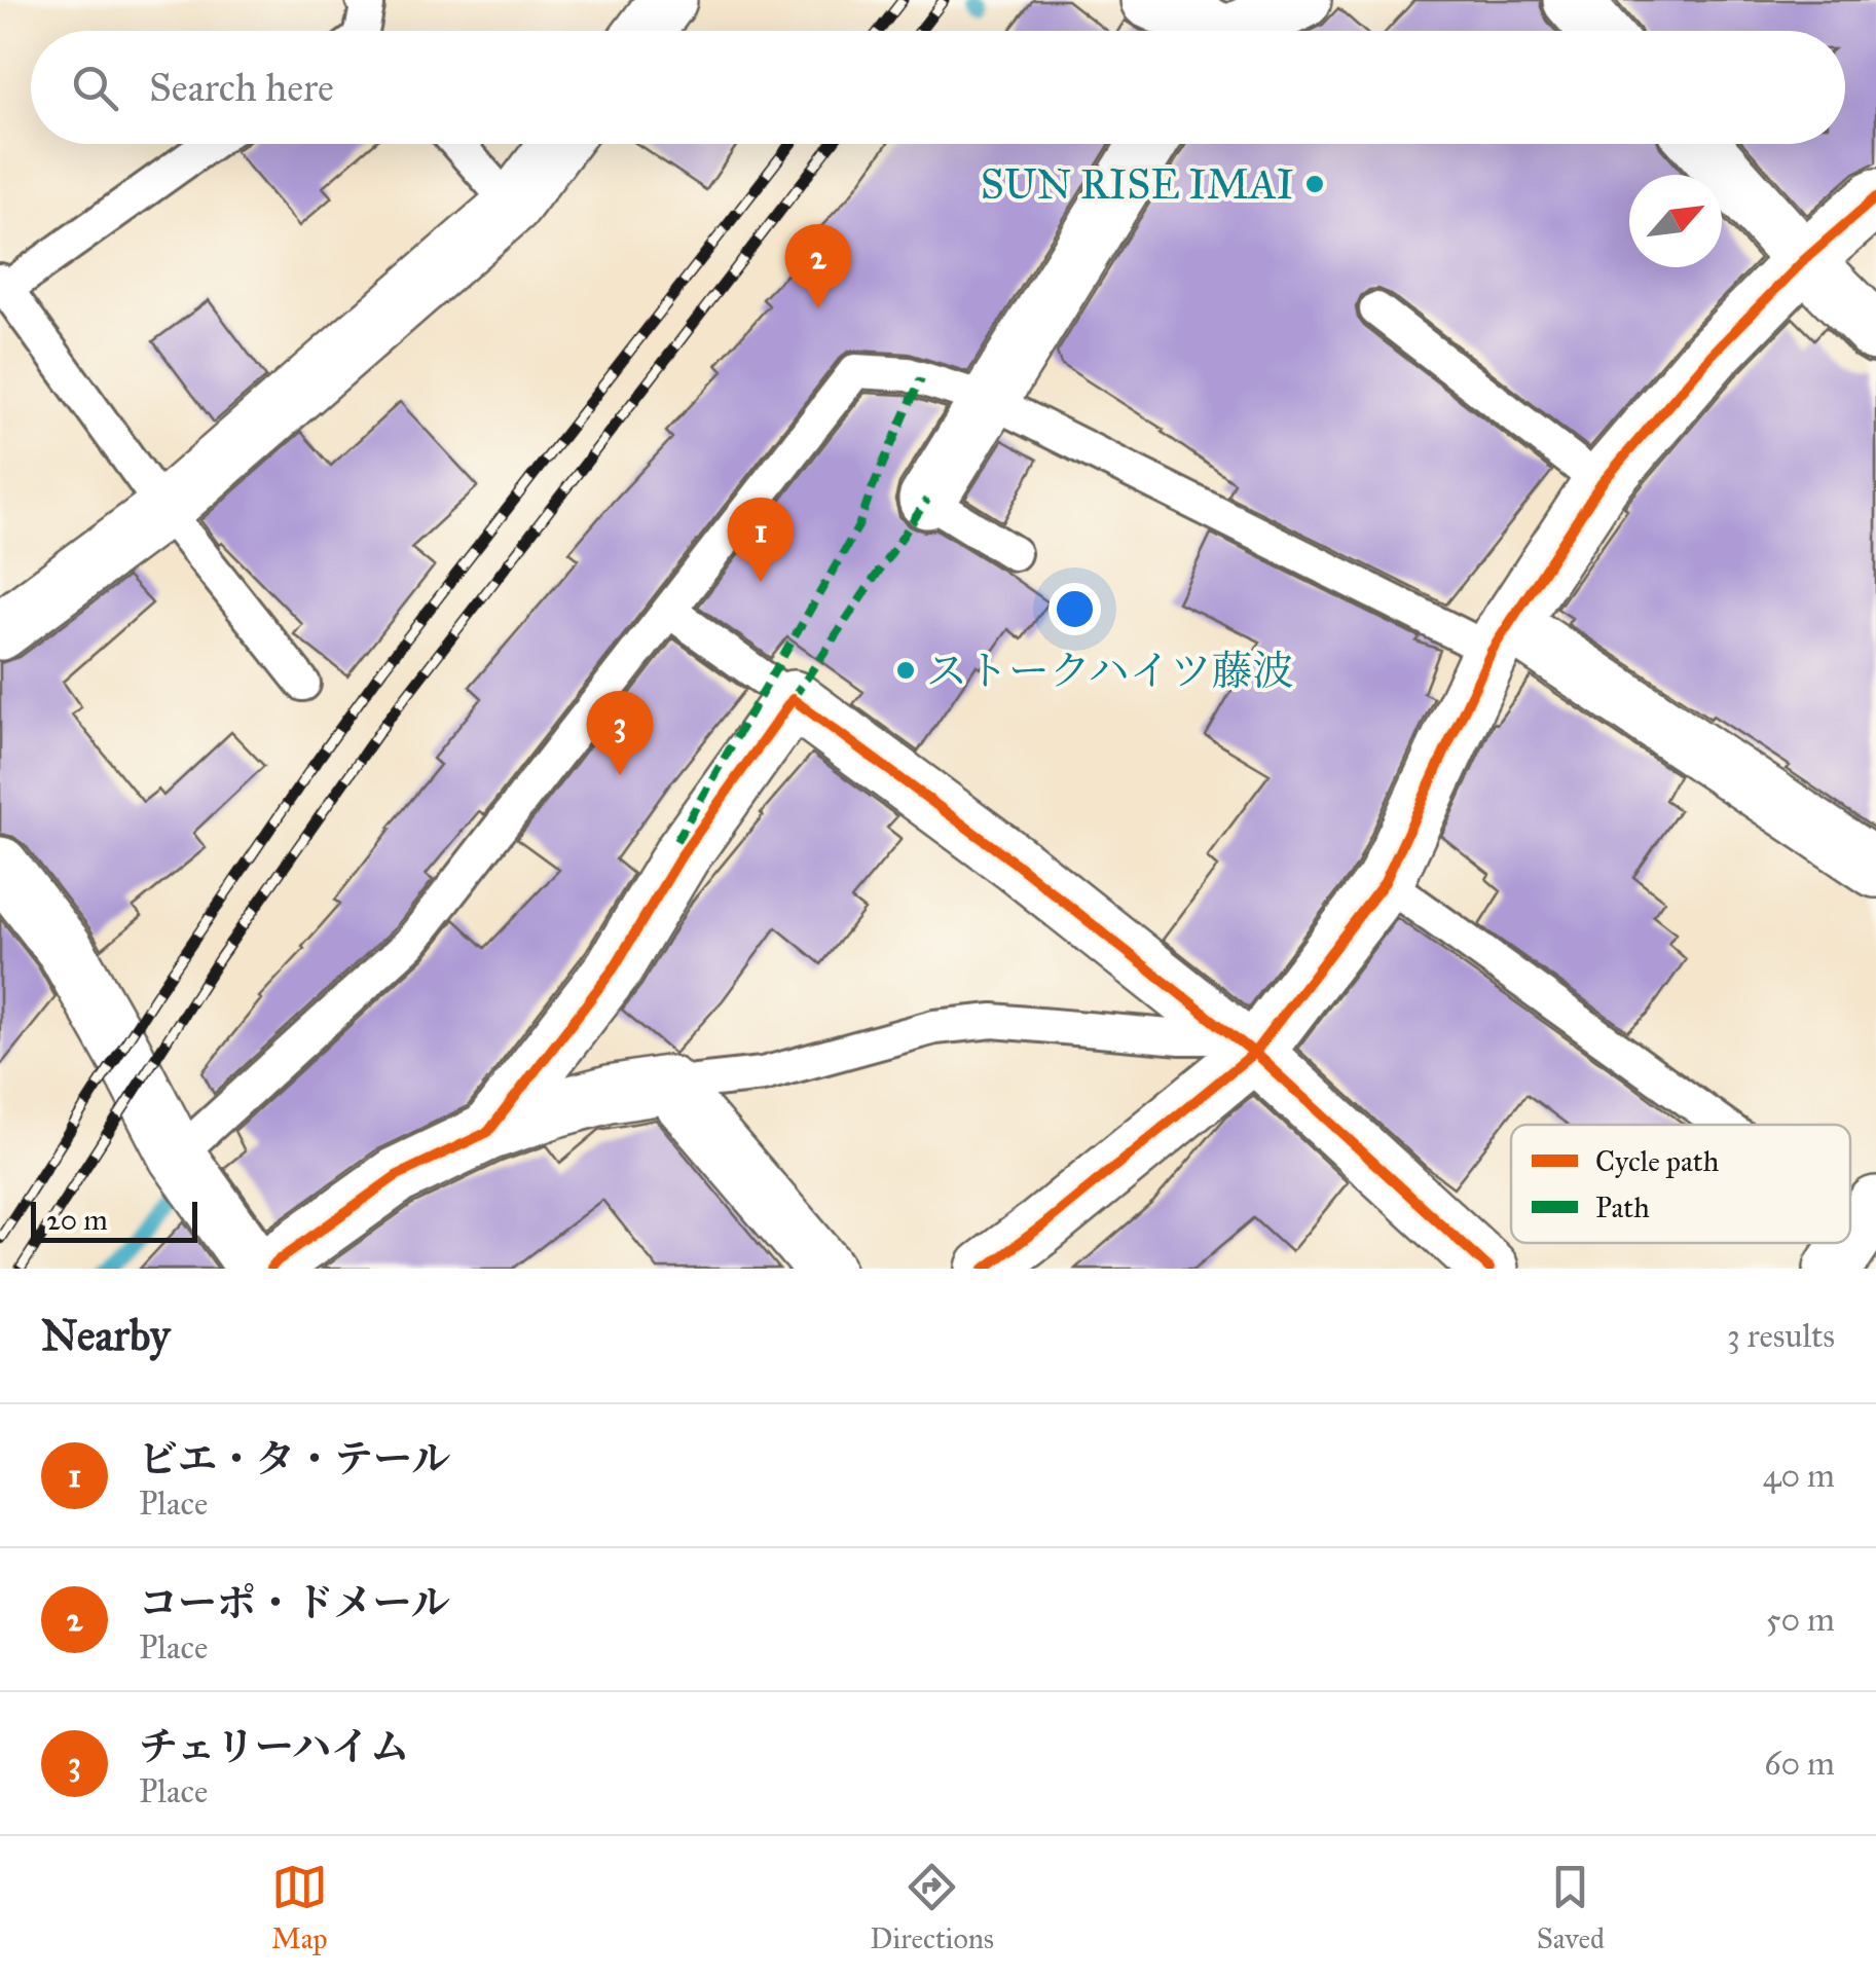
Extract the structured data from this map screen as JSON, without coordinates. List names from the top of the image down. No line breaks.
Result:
{"places":["SUN RISE IMAI","ストークハイツ藤波"],"legend":["Cycle path","Path"],"scale_bar":"20 m","north":"top right","page":{"search":"Search here","pins":["2","1","3"],"scale":"20 m","heading":["Nearby","3 results"],"list":[{"mark":"1","name":"ビエ・タ・テール","note":"Place","value":"40 m"},{"mark":"2","name":"コーポ・ドメール","note":"Place","value":"50 m"},{"mark":"3","name":"チェリーハイム","note":"Place","value":"60 m"}],"nav":["Map","Directions","Saved"]}}
